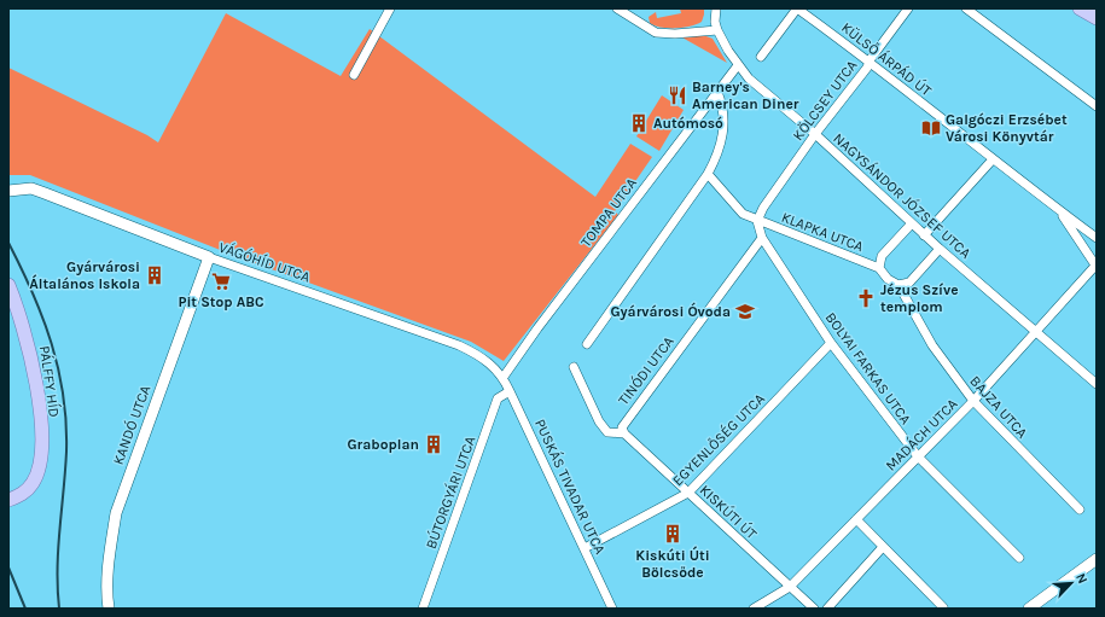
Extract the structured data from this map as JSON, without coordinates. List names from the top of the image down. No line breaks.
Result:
{"streets":{"main road":["PÁLFFY HÍD"],"street":["KÜLSŐ ÁRPÁD ÚT","KÖLCSEY UTCA","NAGYSÁNDOR JÓZSEF UTCA","TOMPA UTCA","KLAPKA UTCA","VÁGÓHÍD UTCA","BOLYAI FARKAS UTCA","TINÓDI UTCA","BAJZA UTCA","KANDÓ UTCA","MADÁCH UTCA","EGYENLŐSÉG UTCA","PUSKÁS TIVADAR UTCA","BÚTORGYÁRI UTCA","KISKÚTI ÚT"]},"crossings":[["KÜLSŐ ÁRPÁD ÚT","KÖLCSEY UTCA"],["KÖLCSEY UTCA","NAGYSÁNDOR JÓZSEF UTCA"],["KÖLCSEY UTCA","KLAPKA UTCA"],["KÖLCSEY UTCA","BOLYAI FARKAS UTCA"],["NAGYSÁNDOR JÓZSEF UTCA","TOMPA UTCA"],["NAGYSÁNDOR JÓZSEF UTCA","MADÁCH UTCA"],["TOMPA UTCA","VÁGÓHÍD UTCA"],["TOMPA UTCA","PUSKÁS TIVADAR UTCA"],["KLAPKA UTCA","BOLYAI FARKAS UTCA"],["VÁGÓHÍD UTCA","KANDÓ UTCA"],["VÁGÓHÍD UTCA","PUSKÁS TIVADAR UTCA"],["BOLYAI FARKAS UTCA","TINÓDI UTCA"],["BOLYAI FARKAS UTCA","MADÁCH UTCA"],["BOLYAI FARKAS UTCA","EGYENLŐSÉG UTCA"],["TINÓDI UTCA","KISKÚTI ÚT"],["BAJZA UTCA","MADÁCH UTCA"],["MADÁCH UTCA","KISKÚTI ÚT"],["EGYENLŐSÉG UTCA","PUSKÁS TIVADAR UTCA"],["EGYENLŐSÉG UTCA","KISKÚTI ÚT"],["PUSKÁS TIVADAR UTCA","BÚTORGYÁRI UTCA"]],"places":{"restaurant":["Barney's American Diner"],"building":["Autómosó","Gyárvárosi Általános Iskola","Graboplan","Kiskúti Úti Bölcsőde"],"library":["Galgóczi Erzsébet Városi Könyvtár"],"supermarket":["Pit Stop ABC"],"church":["Jézus Szíve templom"],"school or university":["Gyárvárosi Óvoda"]},"north":"top right"}
